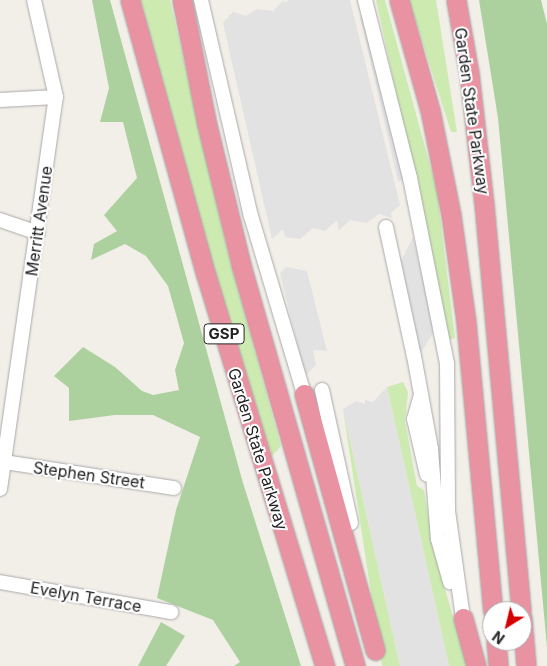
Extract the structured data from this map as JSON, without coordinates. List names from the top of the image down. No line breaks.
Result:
{"streets":{"highway":["Garden State Parkway","GSP"],"street":["Merritt Avenue","Stephen Street","Evelyn Terrace"]},"crossings":[["Merritt Avenue","Stephen Street"]],"north":"bottom left"}
